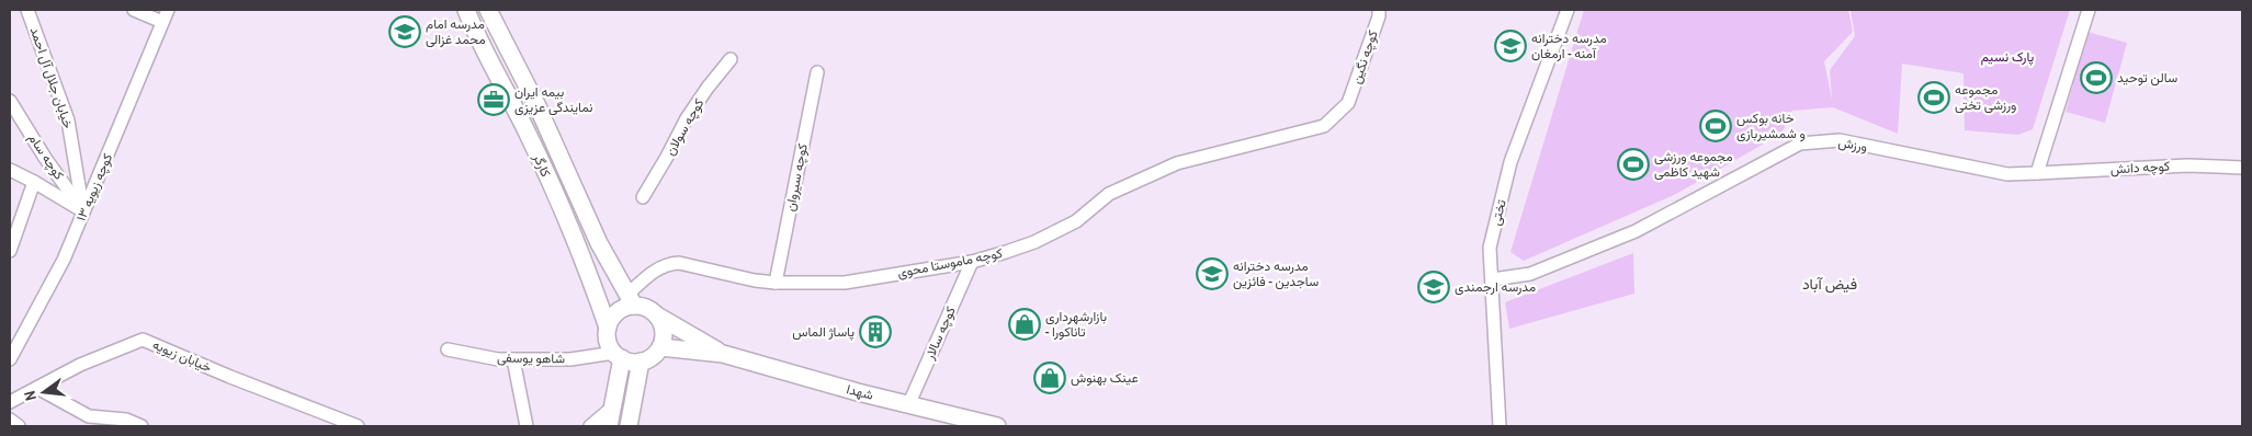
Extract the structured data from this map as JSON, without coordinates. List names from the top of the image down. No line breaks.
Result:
{"streets":{"main road":["کارگر","شهدا"],"street":["کوچه نگین","خیابان جلال آل احمد","کوچه سولان","ورزش","کوچه سام","کوچه دانش","کوچه سیروان","کوچه زیویه ۱۳","تختی","کوچه ماموستا محوی","کوچه سالار","خیابان زیویه","شاهو یوسفی"]},"crossings":[["کوچه نگین","کوچه ماموستا محوی"],["خیابان جلال آل احمد","کوچه سام"],["خیابان جلال آل احمد","کوچه زیویه ۱۳"],["ورزش","کوچه دانش"],["ورزش","تختی"],["کوچه سام","کوچه زیویه ۱۳"],["کارگر","کوچه ماموستا محوی"],["کارگر","شاهو یوسفی"],["کوچه سیروان","کوچه ماموستا محوی"],["کوچه ماموستا محوی","کوچه سالار"],["کوچه ماموستا محوی","شاهو یوسفی"],["کوچه سالار","شهدا"]],"districts":["فیض آباد"],"parks":["پارک نسیم"],"places":{"school or university":["مدرسه امام محمد غزالی","مدرسه دخترانه آمنه - ارمغان","مدرسه دخترانه ساجدین - فائزین","مدرسه ارجمندی"],"sports":["سالن توحید","مجموعه ورزشی تختی","خانه بوکس و شمشیربازی","مجموعه ورزشی شهید کاظمی"],"office":["بیمه ایران نمایندگی عزیزی"],"shop":["بازارشهرداری - تاناکورا","عینک بهنوش"],"building":["پاساژ الماس"]},"north":"left"}
